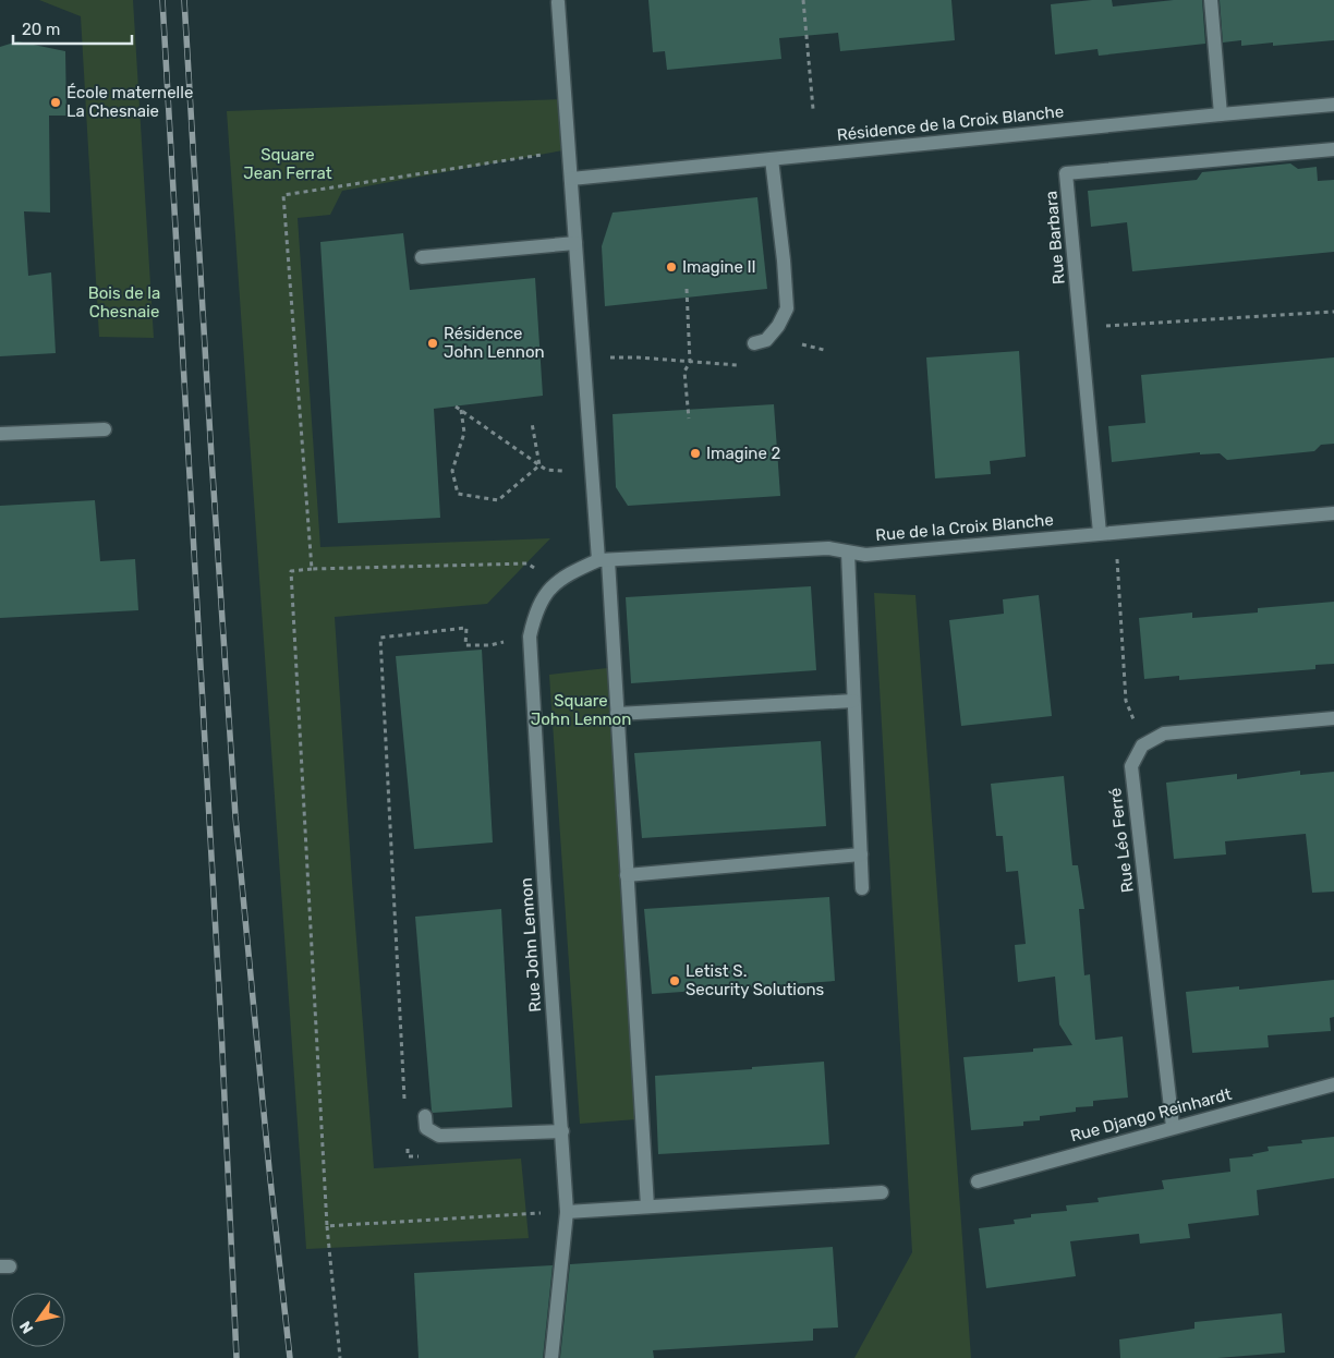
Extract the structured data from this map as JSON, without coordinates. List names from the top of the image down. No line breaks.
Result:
{"streets":{"street":["Résidence de la Croix Blanche","Rue Barbara","Rue de la Croix Blanche","Rue Léo Ferré","Rue John Lennon","Rue Django Reinhardt"]},"crossings":[["Rue Barbara","Rue de la Croix Blanche"],["Rue de la Croix Blanche","Rue John Lennon"],["Rue Léo Ferré","Rue Django Reinhardt"]],"parks":["Square Jean Ferrat","Bois de la Chesnaie","Square John Lennon"],"places":["École maternelle La Chesnaie","Imagine II","Résidence John Lennon","Imagine 2","Letist S. Security Solutions"],"scale_bar":"20 m","north":"bottom left"}
